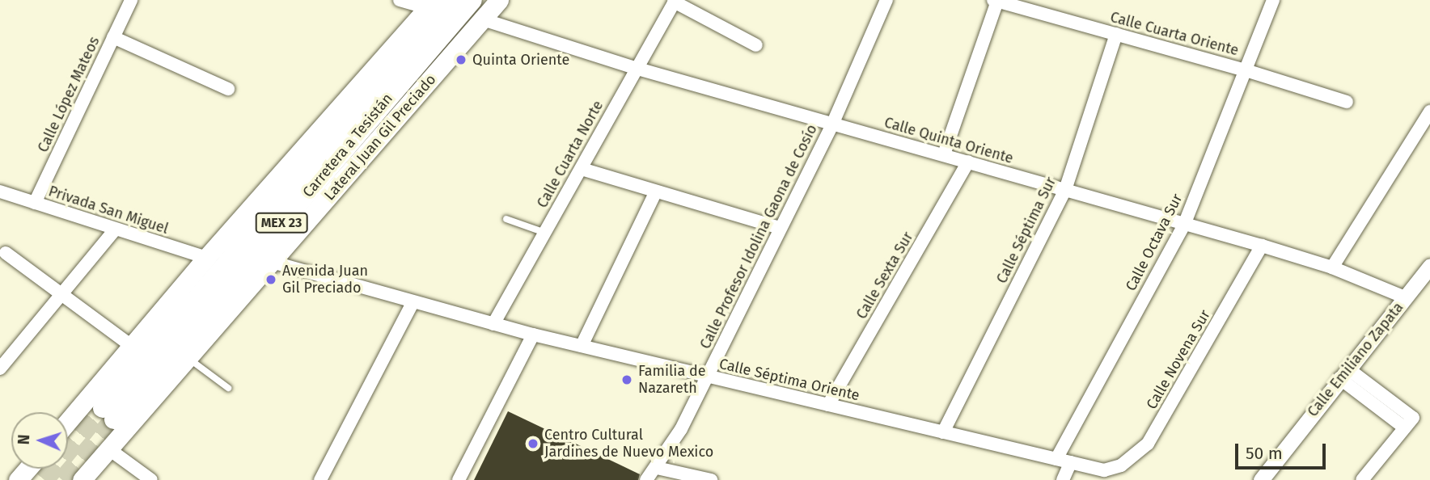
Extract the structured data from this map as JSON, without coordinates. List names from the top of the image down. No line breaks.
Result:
{"streets":{"main road":["Lateral Juan Gil Preciado","Carretera a Tesistán","MEX 23"],"street":["Calle Cuarta Oriente","Calle López Mateos","Calle Quinta Oriente","Calle Cuarta Norte","Privada San Miguel","Calle Séptima Sur","Calle Profesor Idolina Gaona de Cosío","Calle Octava Sur","Calle Sexta Sur","Calle Novena Sur","Calle Emiliano Zapata","Calle Séptima Oriente"]},"crossings":[["Calle Cuarta Oriente","Calle Séptima Sur"],["Calle Cuarta Oriente","Calle Octava Sur"],["Calle López Mateos","Privada San Miguel"],["Lateral Juan Gil Preciado","Calle Quinta Oriente"],["Lateral Juan Gil Preciado","Calle Séptima Oriente"],["Calle Quinta Oriente","Calle Cuarta Norte"],["Calle Quinta Oriente","Calle Séptima Sur"],["Calle Quinta Oriente","Calle Profesor Idolina Gaona de Cosío"],["Calle Quinta Oriente","Calle Octava Sur"],["Calle Quinta Oriente","Calle Sexta Sur"],["Calle Quinta Oriente","Calle Novena Sur"],["Calle Quinta Oriente","Calle Emiliano Zapata"],["Calle Cuarta Norte","Calle Séptima Oriente"],["Calle Séptima Sur","Calle Séptima Oriente"],["Calle Profesor Idolina Gaona de Cosío","Calle Séptima Oriente"],["Calle Octava Sur","Calle Séptima Oriente"],["Calle Sexta Sur","Calle Séptima Oriente"],["Calle Novena Sur","Calle Séptima Oriente"]],"places":["Quinta Oriente","Avenida Juan Gil Preciado","Familia de Nazareth","Centro Cultural Jardines de Nuevo Mexico"],"scale_bar":"50 m","north":"left"}
